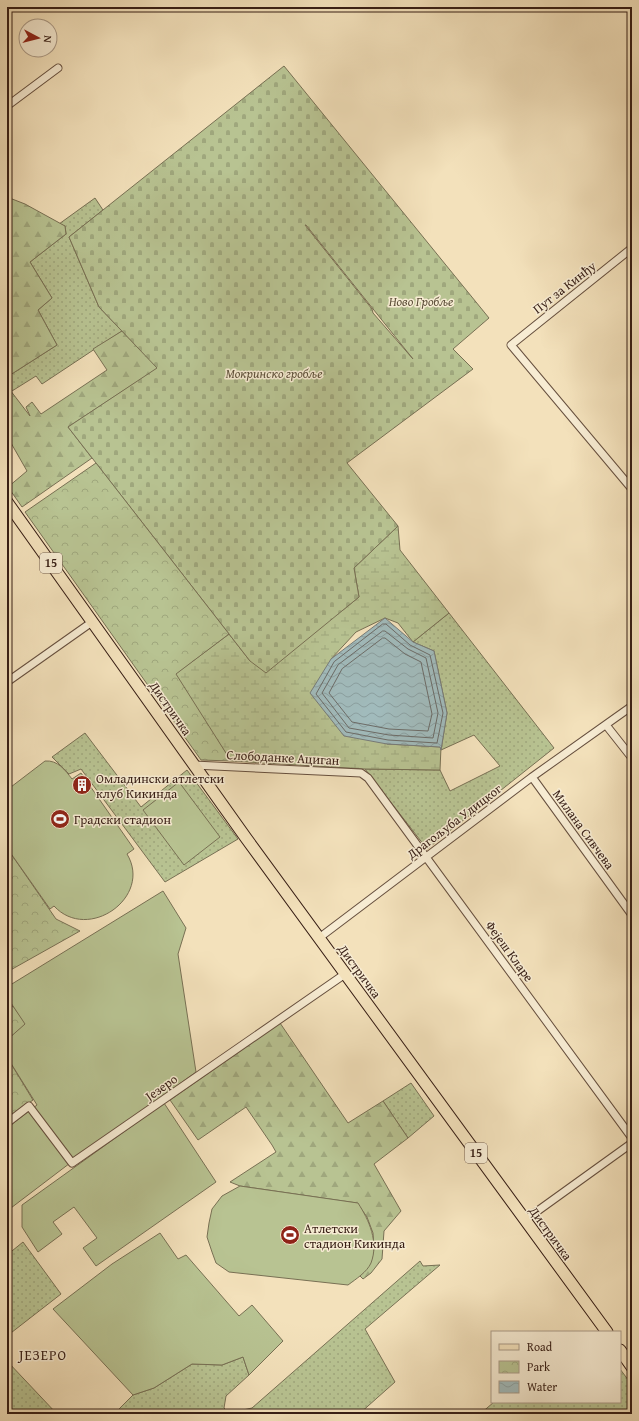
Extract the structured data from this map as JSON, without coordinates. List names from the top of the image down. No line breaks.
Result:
{"streets":{"main road":["15","Дистричка"],"street":["Пут за Кинђу","Слободанке Ациган","Драгољуба Удицког","Милана Сивчева","Фејеш Кларе","Језеро"]},"crossings":[["15","Дистричка"],["Дистричка","Слободанке Ациган"],["Дистричка","Драгољуба Удицког"],["Дистричка","Језеро"],["Слободанке Ациган","Фејеш Кларе"],["Драгољуба Удицког","Милана Сивчева"],["Драгољуба Удицког","Фејеш Кларе"]],"districts":["ЈЕЗЕРО"],"parks":["Ново Гробље","Мокринско гробље"],"places":{"building":["Омладински атлетски клуб Кикинда"],"sports":["Градски стадион","Атлетски стадион Кикинда"]},"legend":["Road","Park","Water"],"north":"right"}
